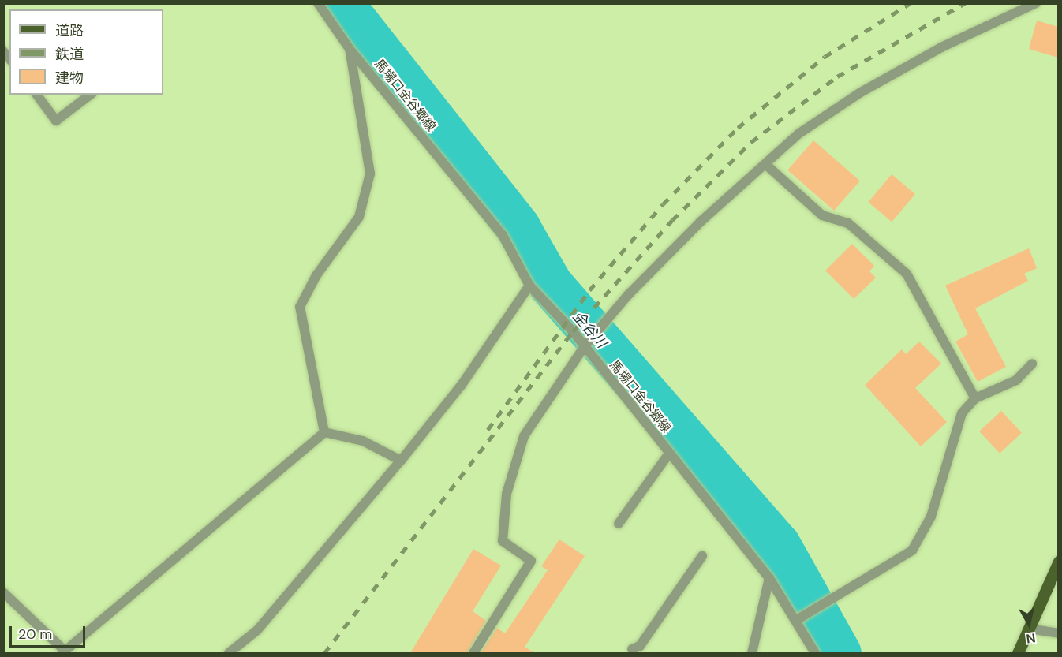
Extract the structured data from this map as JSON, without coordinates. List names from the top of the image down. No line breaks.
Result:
{"streets":{"street":["馬場口金谷郷線"]},"water":["金谷川"],"legend":["道路","鉄道","建物"],"scale_bar":"20 m","north":"bottom"}
